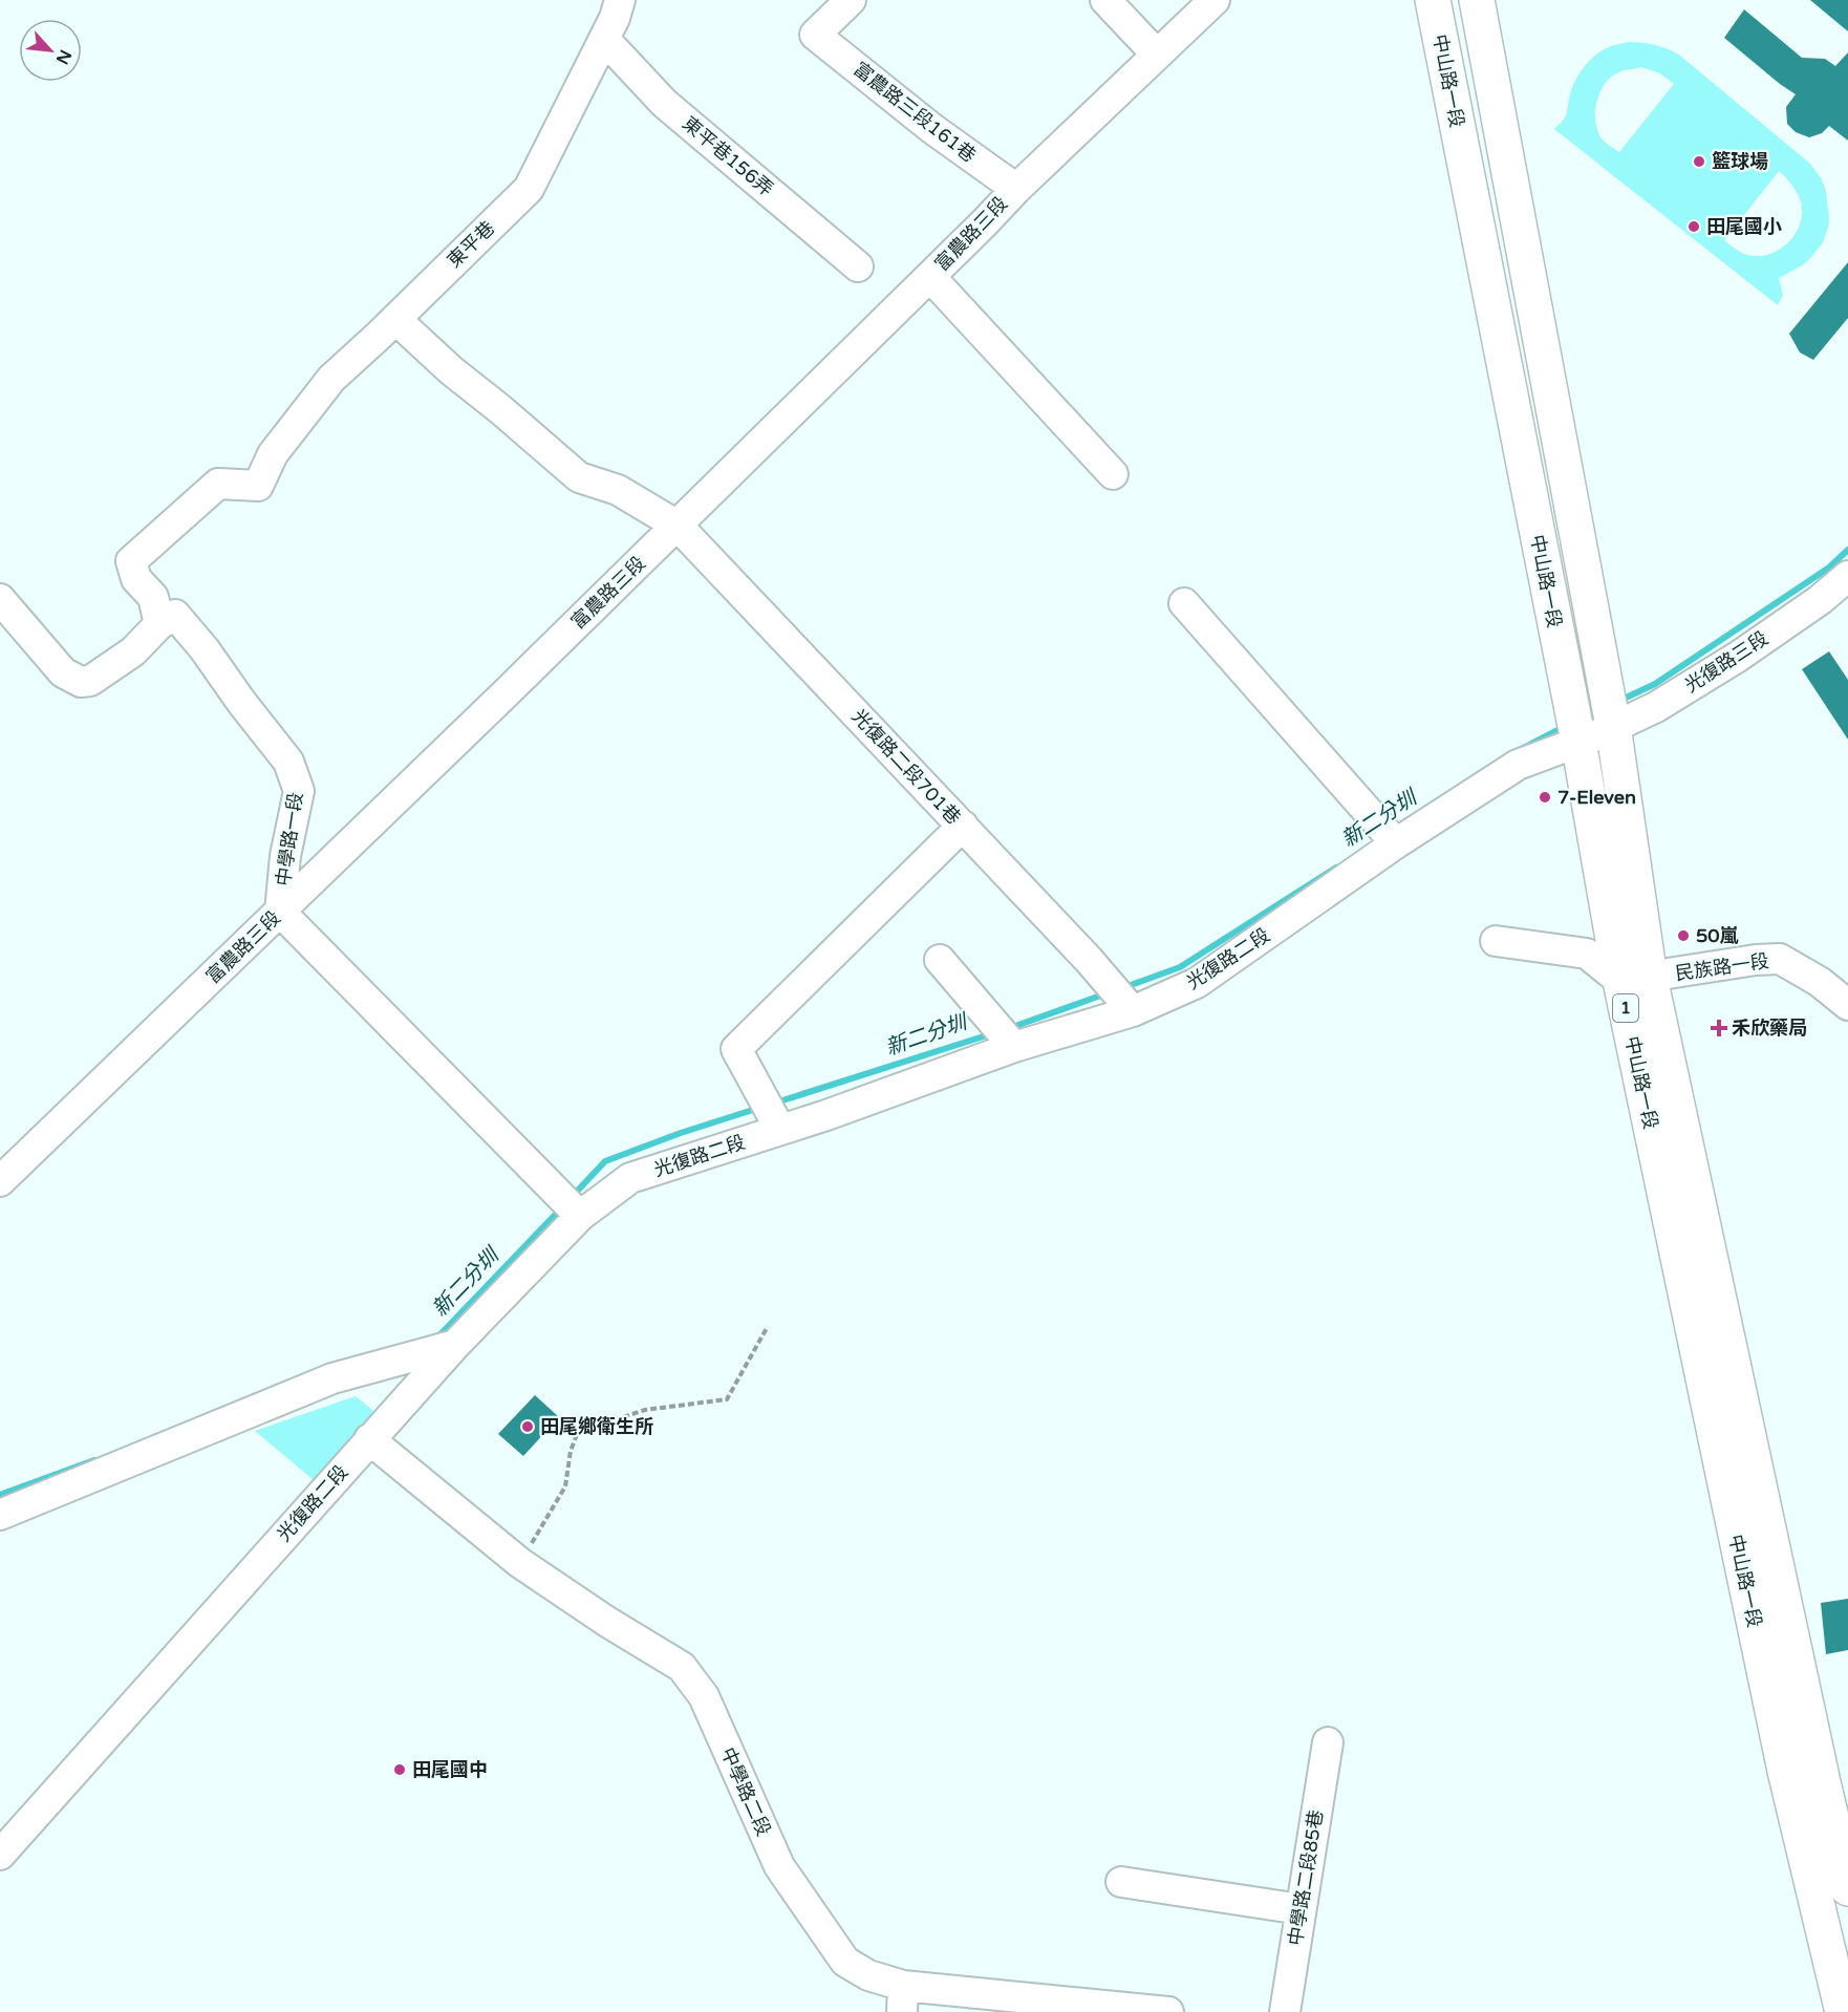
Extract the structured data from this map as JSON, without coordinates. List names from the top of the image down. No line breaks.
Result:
{"streets":{"main road":["中山路一段","1"],"street":["富農路三段161巷","東平巷156弄","富農路三段","東平巷","光復路三段","光復路二段701巷","中學路一段","光復路二段","民族路一段","中學路二段","中學路二段85巷"]},"crossings":[["中山路一段","光復路三段"],["中山路一段","光復路二段"],["中山路一段","民族路一段"],["富農路三段161巷","富農路三段"],["東平巷156弄","東平巷"],["富農路三段","光復路二段701巷"],["富農路三段","中學路一段"],["東平巷","光復路二段701巷"],["東平巷","中學路一段"],["光復路三段","光復路二段"],["光復路二段701巷","光復路二段"],["中學路一段","光復路二段"],["光復路二段","中學路二段"]],"water":["新二分圳"],"places":{"other":["籃球場","田尾國小","7-Eleven","50嵐","田尾鄉衛生所","田尾國中"],"health":["禾欣藥局"]},"north":"bottom right"}
